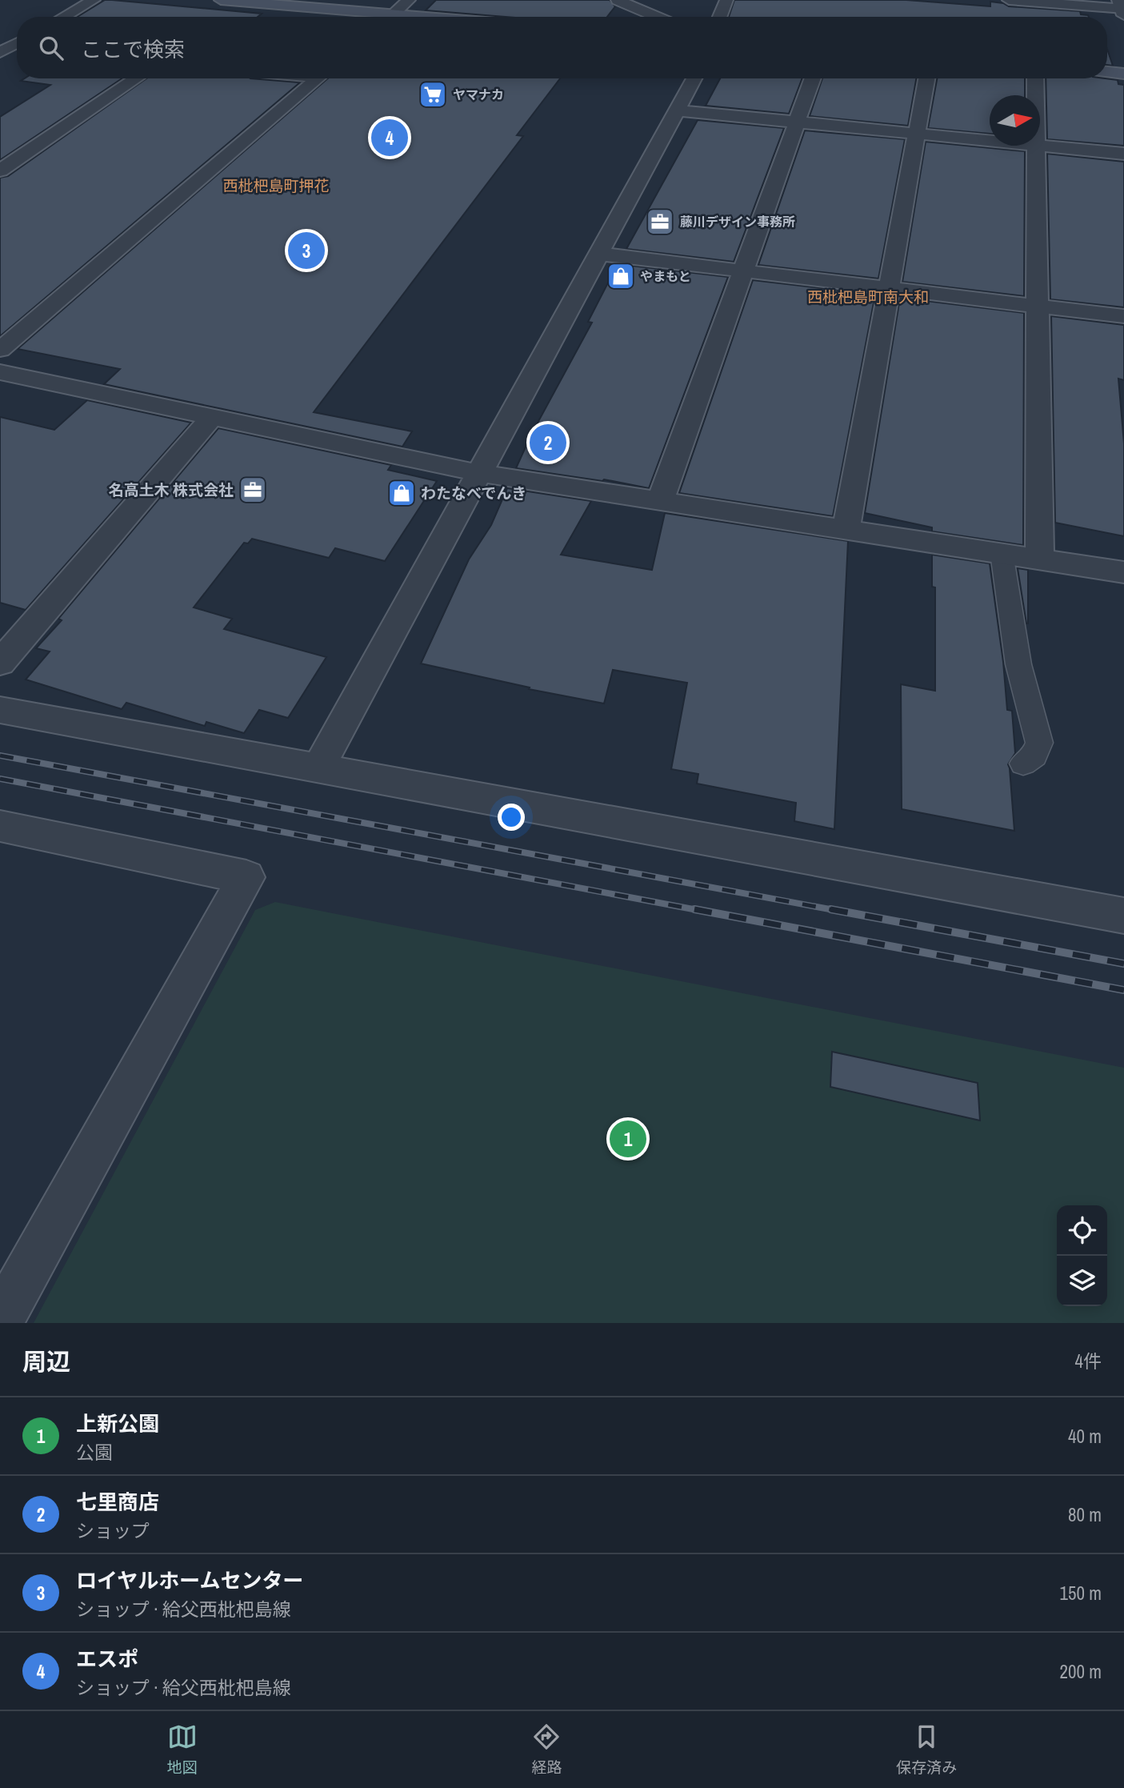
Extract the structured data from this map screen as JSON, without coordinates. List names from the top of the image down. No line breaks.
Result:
{"districts":["西枇杷島町押花","西枇杷島町南大和"],"places":{"supermarket":["ヤマナカ"],"office":["藤川デザイン事務所","名高土木 株式会社"],"shop":["やまもと","わたなべでんき"]},"north":"right","page":{"search":"ここで検索","pins":["4","3","2","1"],"heading":["周辺","4件"],"list":[{"mark":"1","name":"上新公園","note":"公園","value":"40 m"},{"mark":"2","name":"七里商店","note":"ショップ","value":"80 m"},{"mark":"3","name":"ロイヤルホームセンター","note":"ショップ · 給父西枇杷島線","value":"150 m"},{"mark":"4","name":"エスポ","note":"ショップ · 給父西枇杷島線","value":"200 m"}],"nav":["地図","経路","保存済み"]}}
